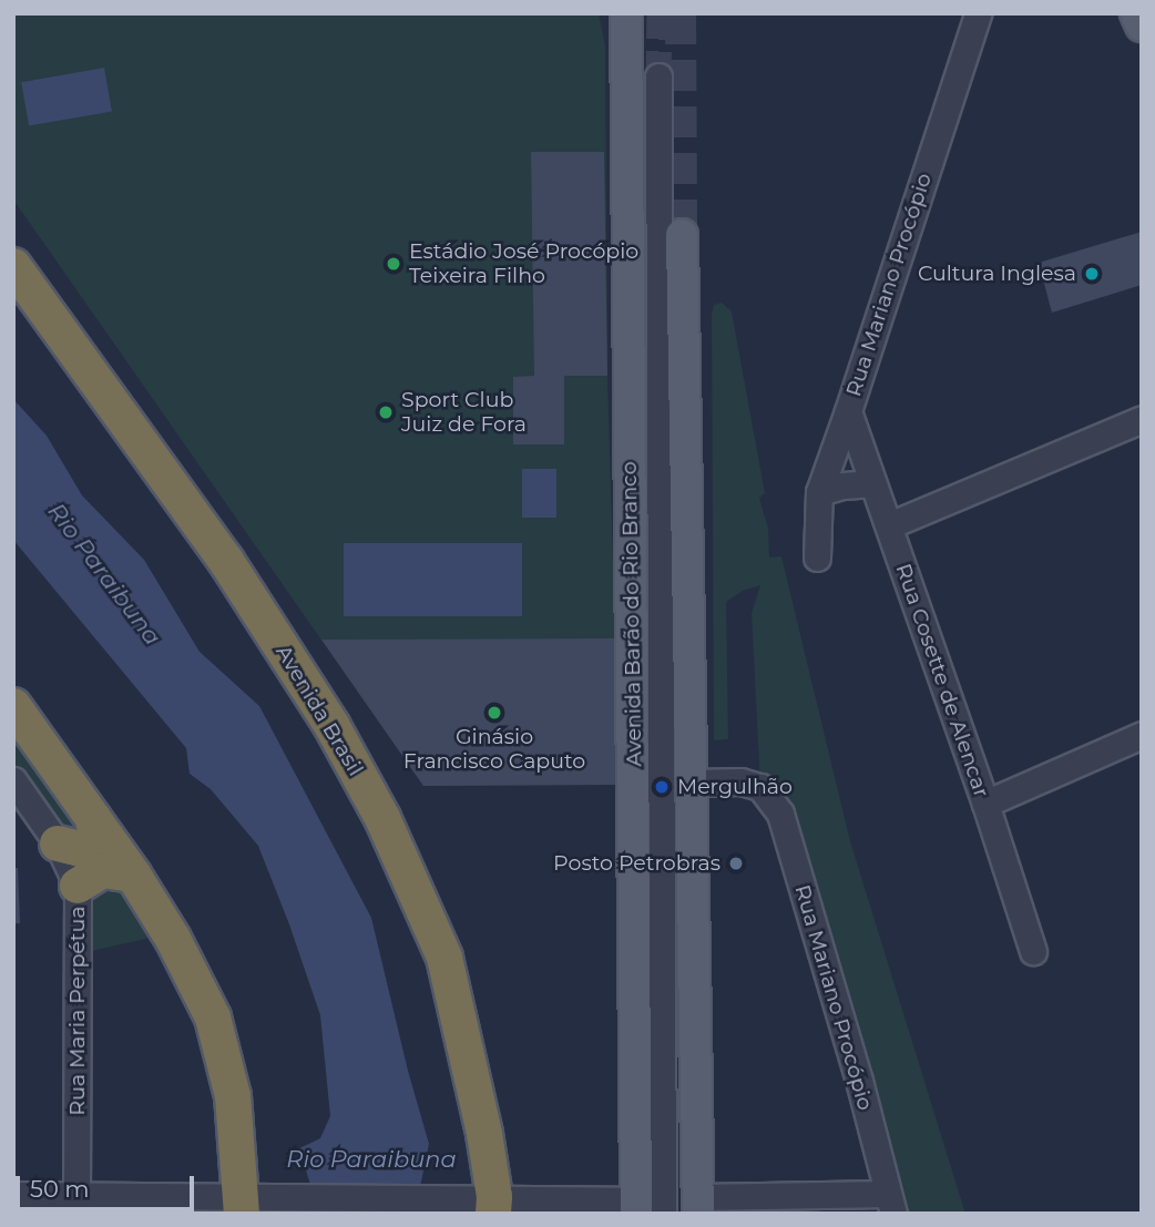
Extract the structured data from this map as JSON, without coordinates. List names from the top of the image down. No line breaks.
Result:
{"streets":{"highway":["Avenida Brasil"],"main road":["Avenida Barão do Rio Branco"],"street":["Rua Mariano Procópio","Rua Cosette de Alencar","Rua Maria Perpétua"]},"crossings":[["Rua Mariano Procópio","Rua Cosette de Alencar"]],"water":["Rio Paraibuna"],"places":["Estádio José Procópio Teixeira Filho","Cultura Inglesa","Sport Club Juiz de Fora","Ginásio Francisco Caputo","Mergulhão","Posto Petrobras"],"scale_bar":"50 m"}
